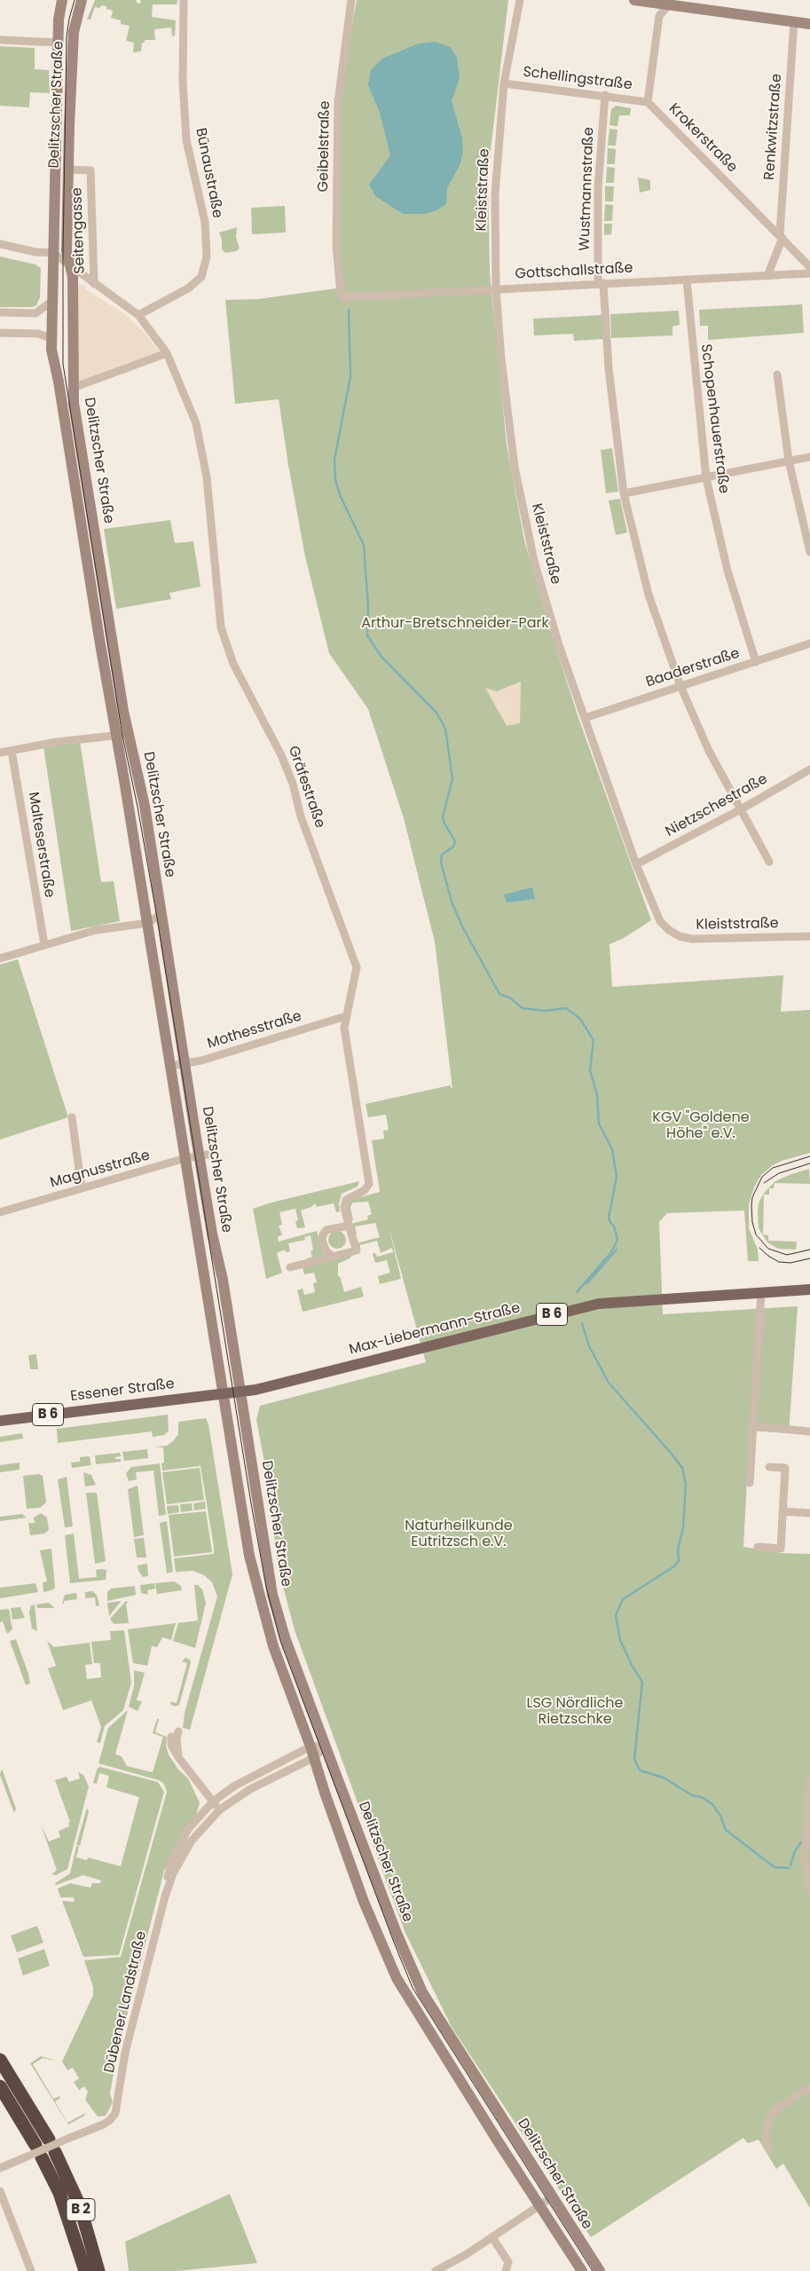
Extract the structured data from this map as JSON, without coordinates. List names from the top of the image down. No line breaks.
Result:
{"streets":{"highway":["B 2"],"main road":["Delitzscher Straße","B 6","Max-Liebermann-Straße","Essener Straße"],"street":["Schellingstraße","Renkwitzstraße","Krokerstraße","Geibelstraße","Bünaustraße","Wustmannstraße","Kleiststraße","Seitengasse","Gottschallstraße","Schopenhauerstraße","Baaderstraße","Gräfestraße","Nietzschestraße","Malteserstraße","Mothesstraße","Magnusstraße","Dübener Landstraße"]},"crossings":[["Schellingstraße","Krokerstraße"],["Schellingstraße","Wustmannstraße"],["Schellingstraße","Kleiststraße"],["Delitzscher Straße","Seitengasse"],["Delitzscher Straße","Gräfestraße"],["Delitzscher Straße","Mothesstraße"],["Delitzscher Straße","Magnusstraße"],["Delitzscher Straße","Max-Liebermann-Straße"],["Delitzscher Straße","Essener Straße"],["Delitzscher Straße","Dübener Landstraße"],["Renkwitzstraße","Krokerstraße"],["Renkwitzstraße","Gottschallstraße"],["Geibelstraße","Gottschallstraße"],["Bünaustraße","Gräfestraße"],["Wustmannstraße","Gottschallstraße"],["Wustmannstraße","Baaderstraße"],["Wustmannstraße","Nietzschestraße"],["Kleiststraße","Gottschallstraße"],["Kleiststraße","Baaderstraße"],["Kleiststraße","Nietzschestraße"],["Seitengasse","Gräfestraße"],["Gottschallstraße","Schopenhauerstraße"],["Schopenhauerstraße","Baaderstraße"],["Gräfestraße","Mothesstraße"],["Max-Liebermann-Straße","Essener Straße"]],"parks":["Arthur-Bretschneider-Park","KGV \"Goldene Höhe\" e.V.","Naturheilkunde Eutritzsch e.V.","LSG Nördliche Rietzschke"]}
